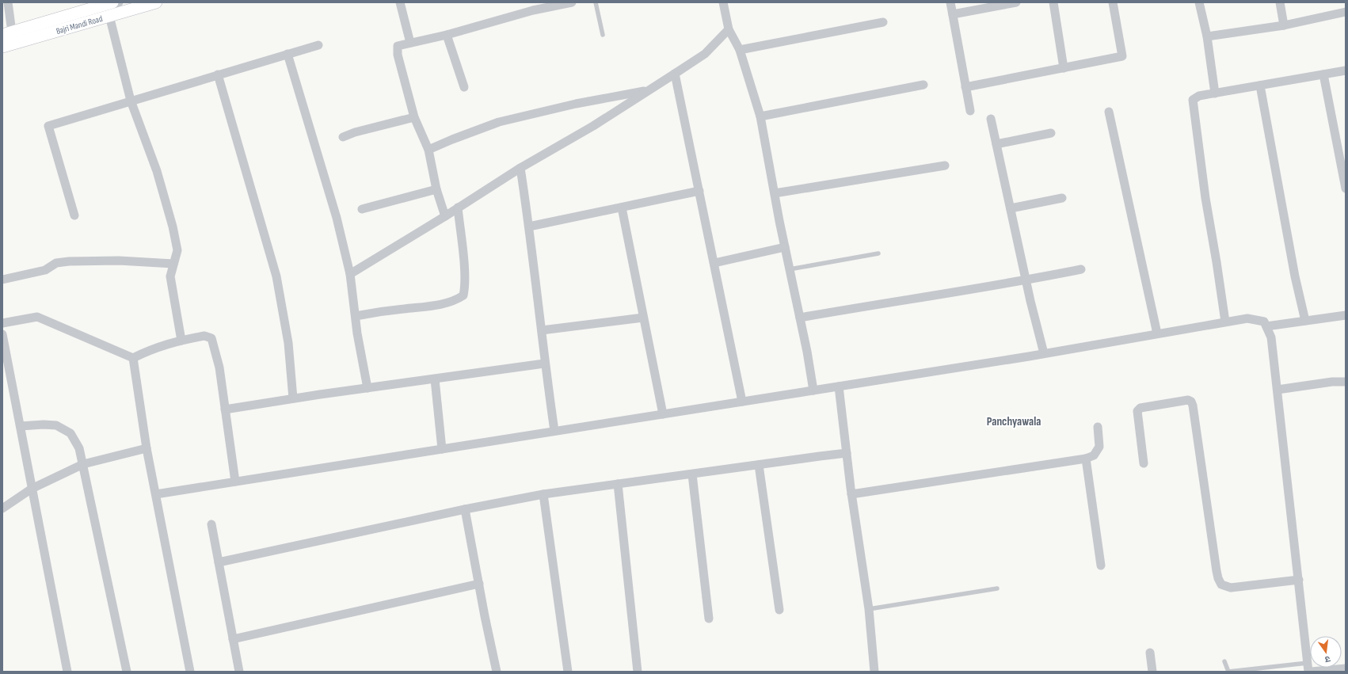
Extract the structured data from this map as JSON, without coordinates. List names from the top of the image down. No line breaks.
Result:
{"streets":{"street":["Bajri Mandi Road"]},"districts":["Panchyawala"],"north":"bottom"}
